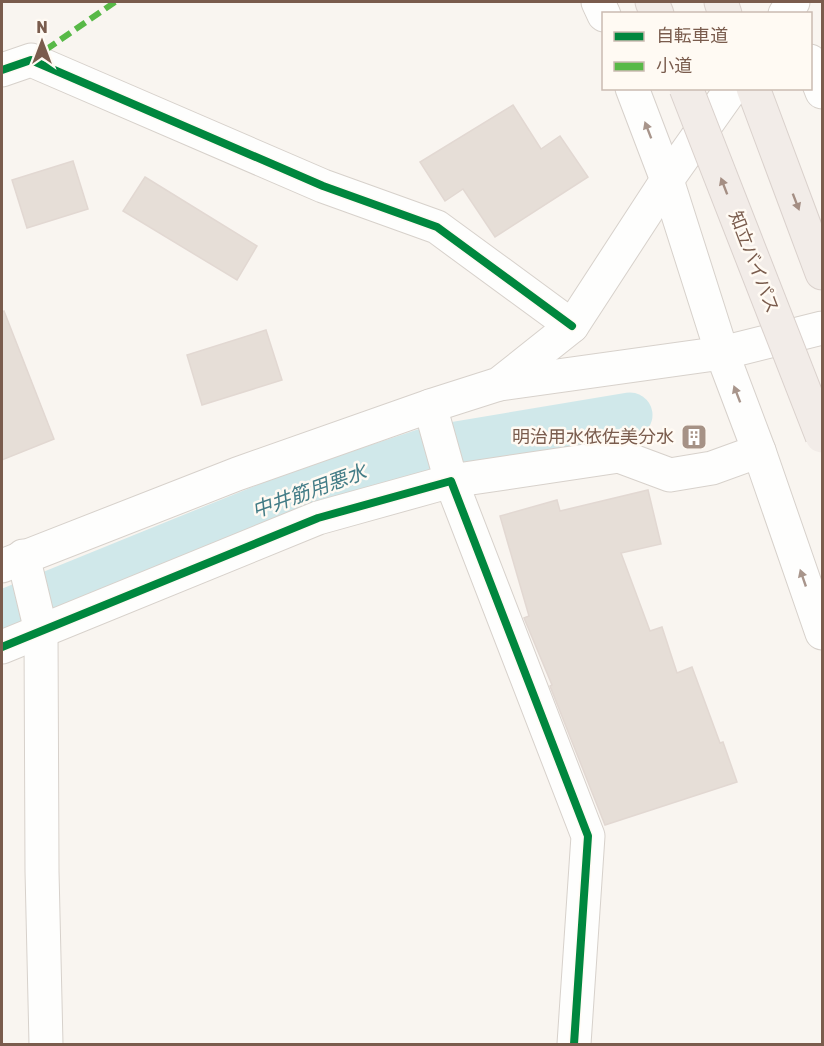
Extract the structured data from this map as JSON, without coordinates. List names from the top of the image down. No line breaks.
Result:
{"streets":{"highway":["知立バイパス"]},"water":["中井筋用悪水"],"places":{"building":["明治用水依佐美分水"]},"legend":["自転車道","小道"],"north":"top"}
